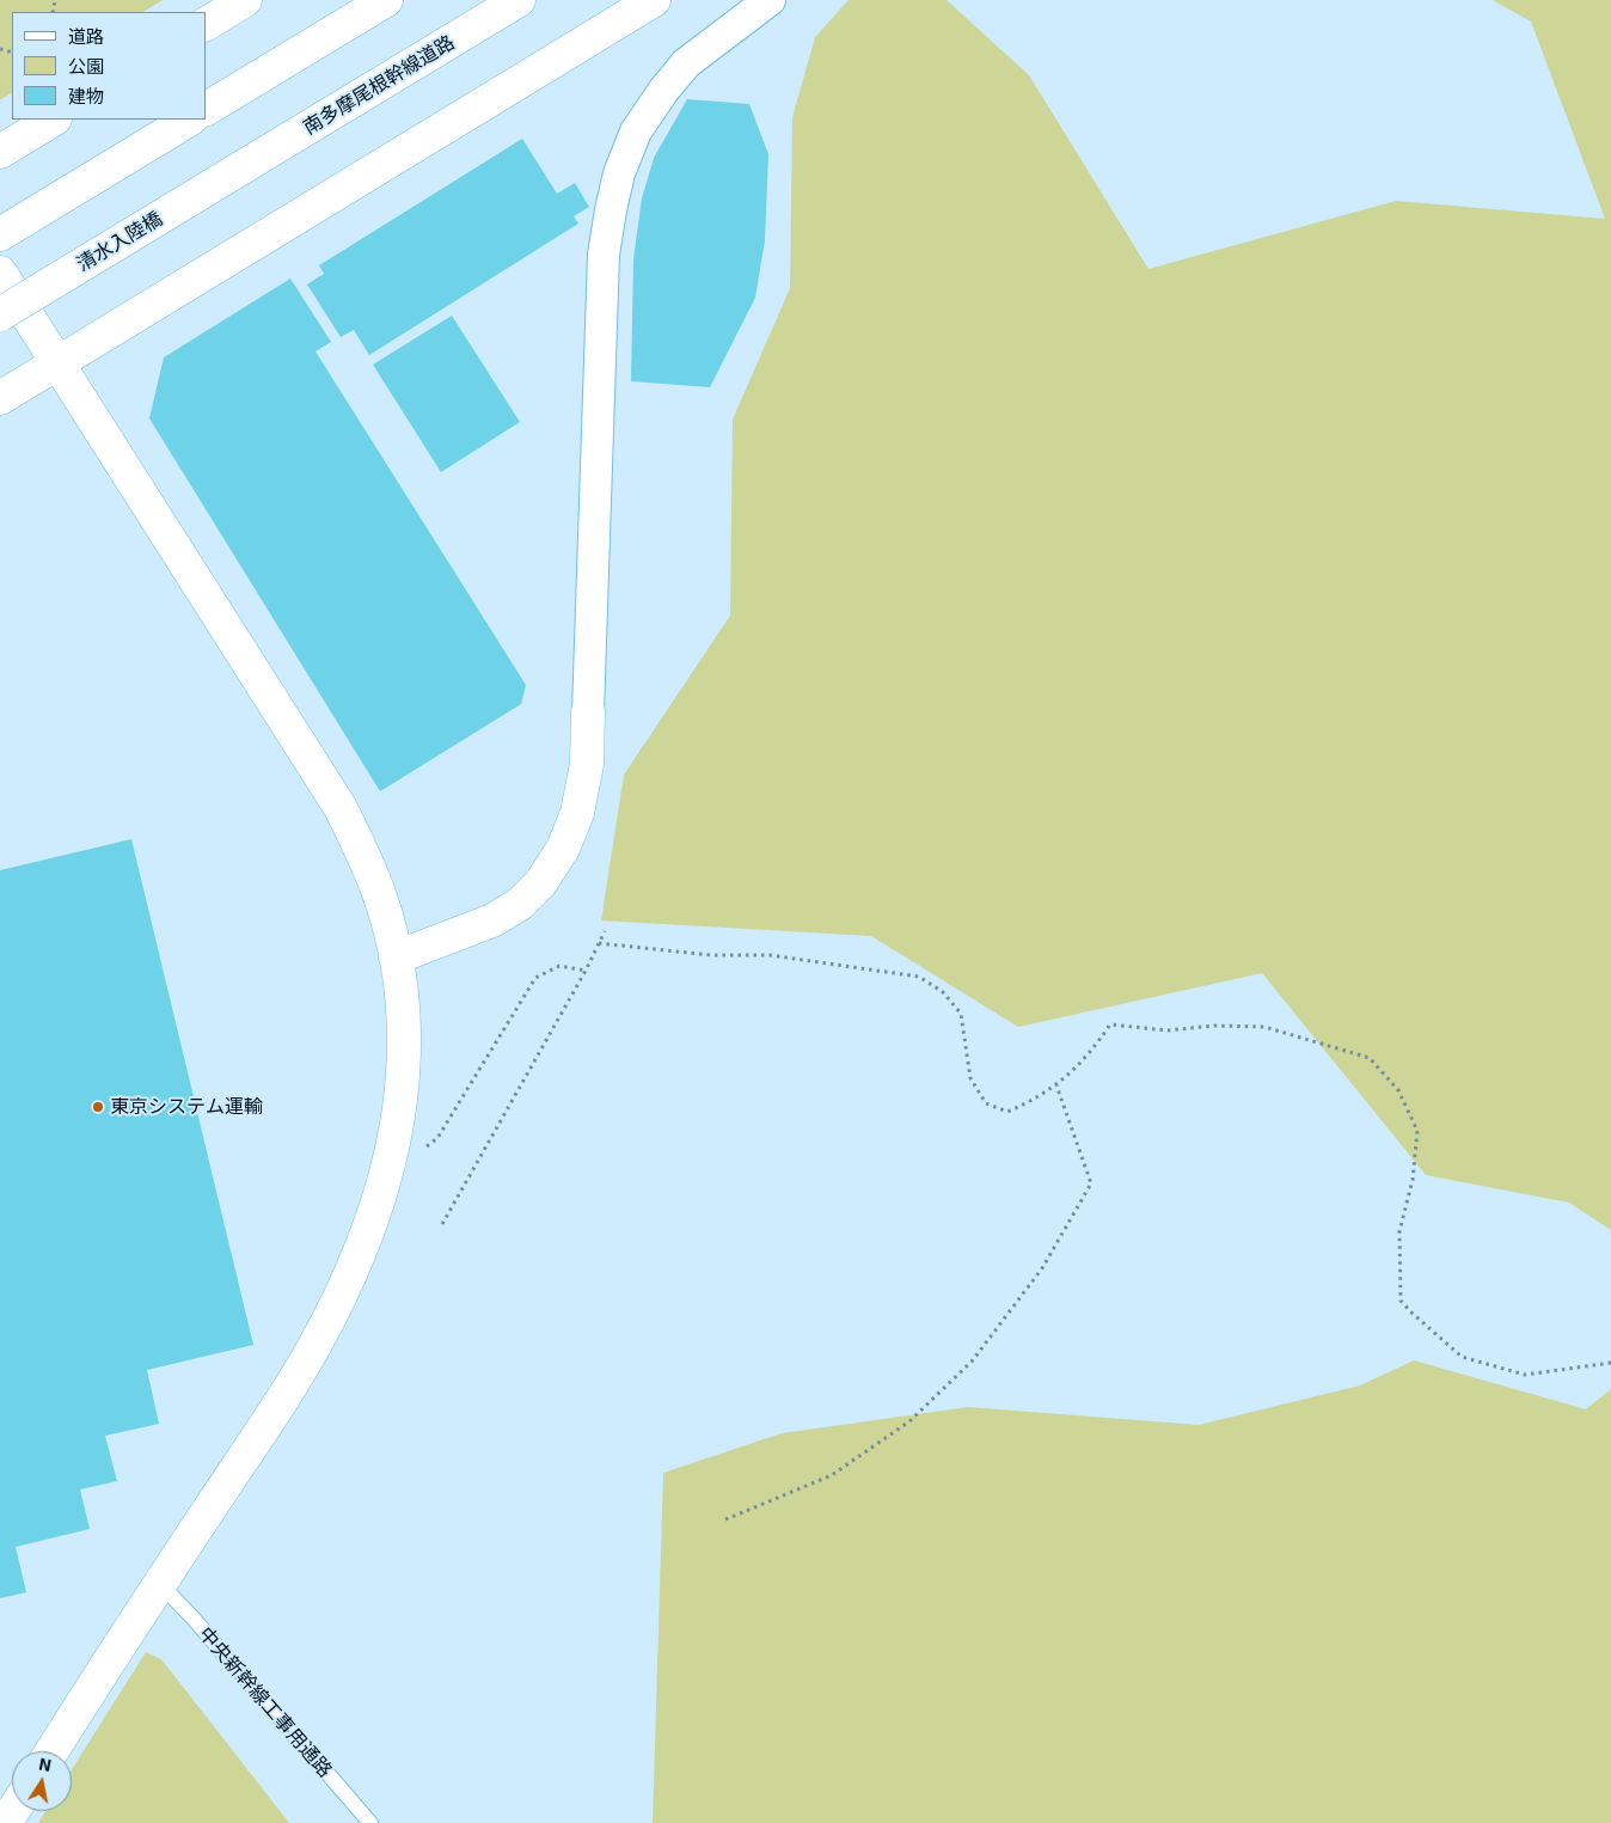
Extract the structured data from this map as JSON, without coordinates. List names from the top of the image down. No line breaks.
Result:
{"streets":{"main road":["南多摩尾根幹線道路","清水入陸橋"],"lane":["中央新幹線工事用通路"]},"crossings":[["南多摩尾根幹線道路","清水入陸橋"]],"places":["東京システム運輸"],"legend":["道路","公園","建物"],"north":"top"}
